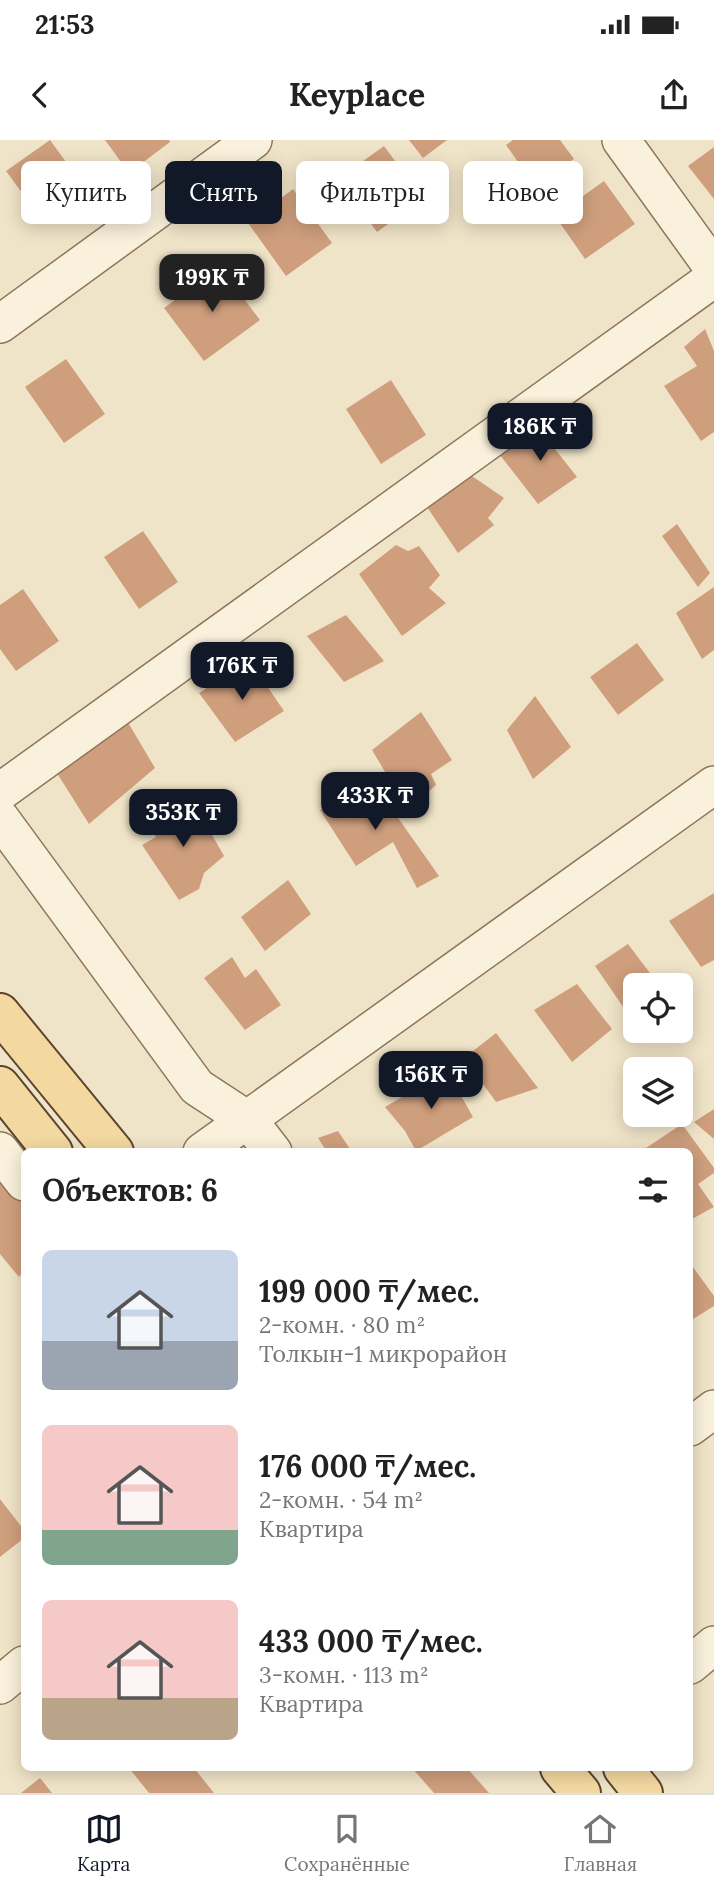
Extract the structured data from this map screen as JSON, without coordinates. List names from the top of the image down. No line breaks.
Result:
{"page":{"status":"21:53","header":"Keyplace","chip":["Купить","Снять","Фильтры","Новое"],"price":["199K ₸","186K ₸","176K ₸","433K ₸","353K ₸","156K ₸"],"heading":"Объектов: 6","list":[{"name":"199 000 ₸/мес.","note":"2-комн. · 80 m² · Толкын-1 микрорайон"},{"name":"176 000 ₸/мес.","note":"2-комн. · 54 m² · Квартира"},{"name":"433 000 ₸/мес.","note":"3-комн. · 113 m² · Квартира"}],"tabs":["Карта","Сохранённые","Главная"]}}
